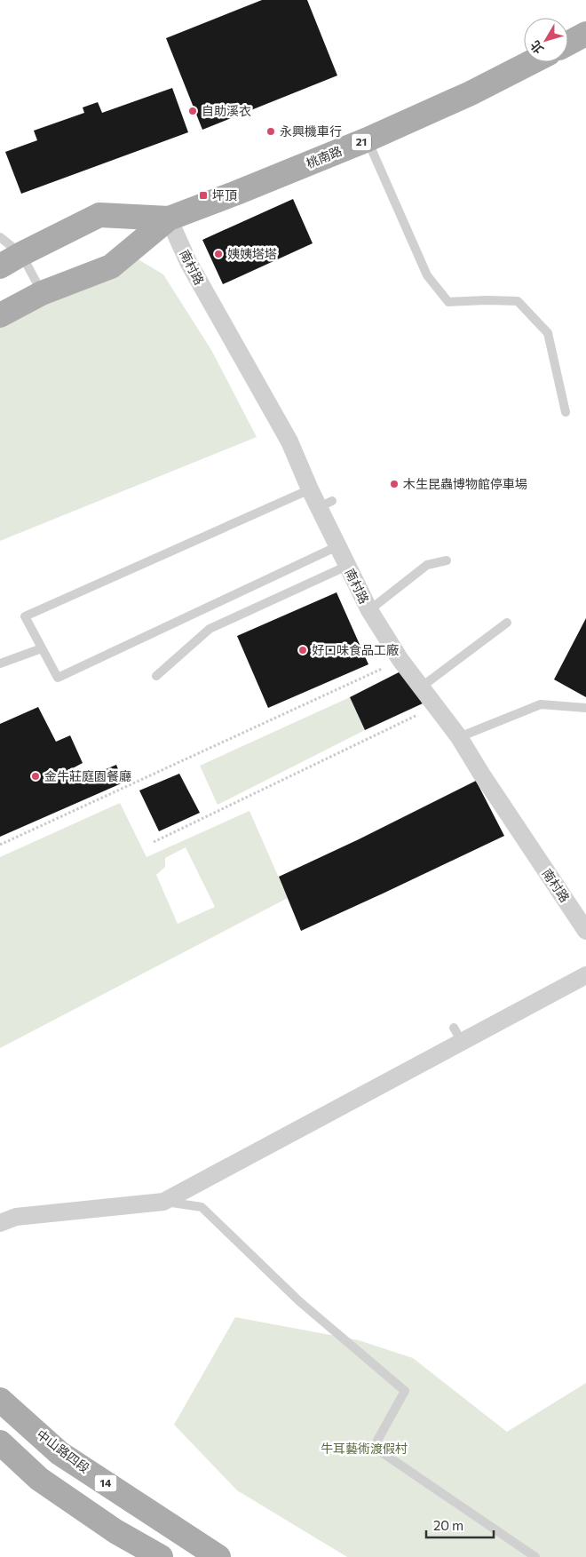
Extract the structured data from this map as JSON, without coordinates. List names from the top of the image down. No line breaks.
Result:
{"streets":{"main road":["21","桃南路","中山路四段","14"],"street":["南村路"]},"crossings":[["桃南路","南村路"]],"parks":["牛耳藝術渡假村"],"places":{"other":["自助溪衣","永興機車行","姨姨塔塔","木生昆蟲博物館停車場","好口味食品工廠","金牛莊庭園餐廳"],"transit":["坪頂"]},"scale_bar":"20 m","north":"bottom left"}
